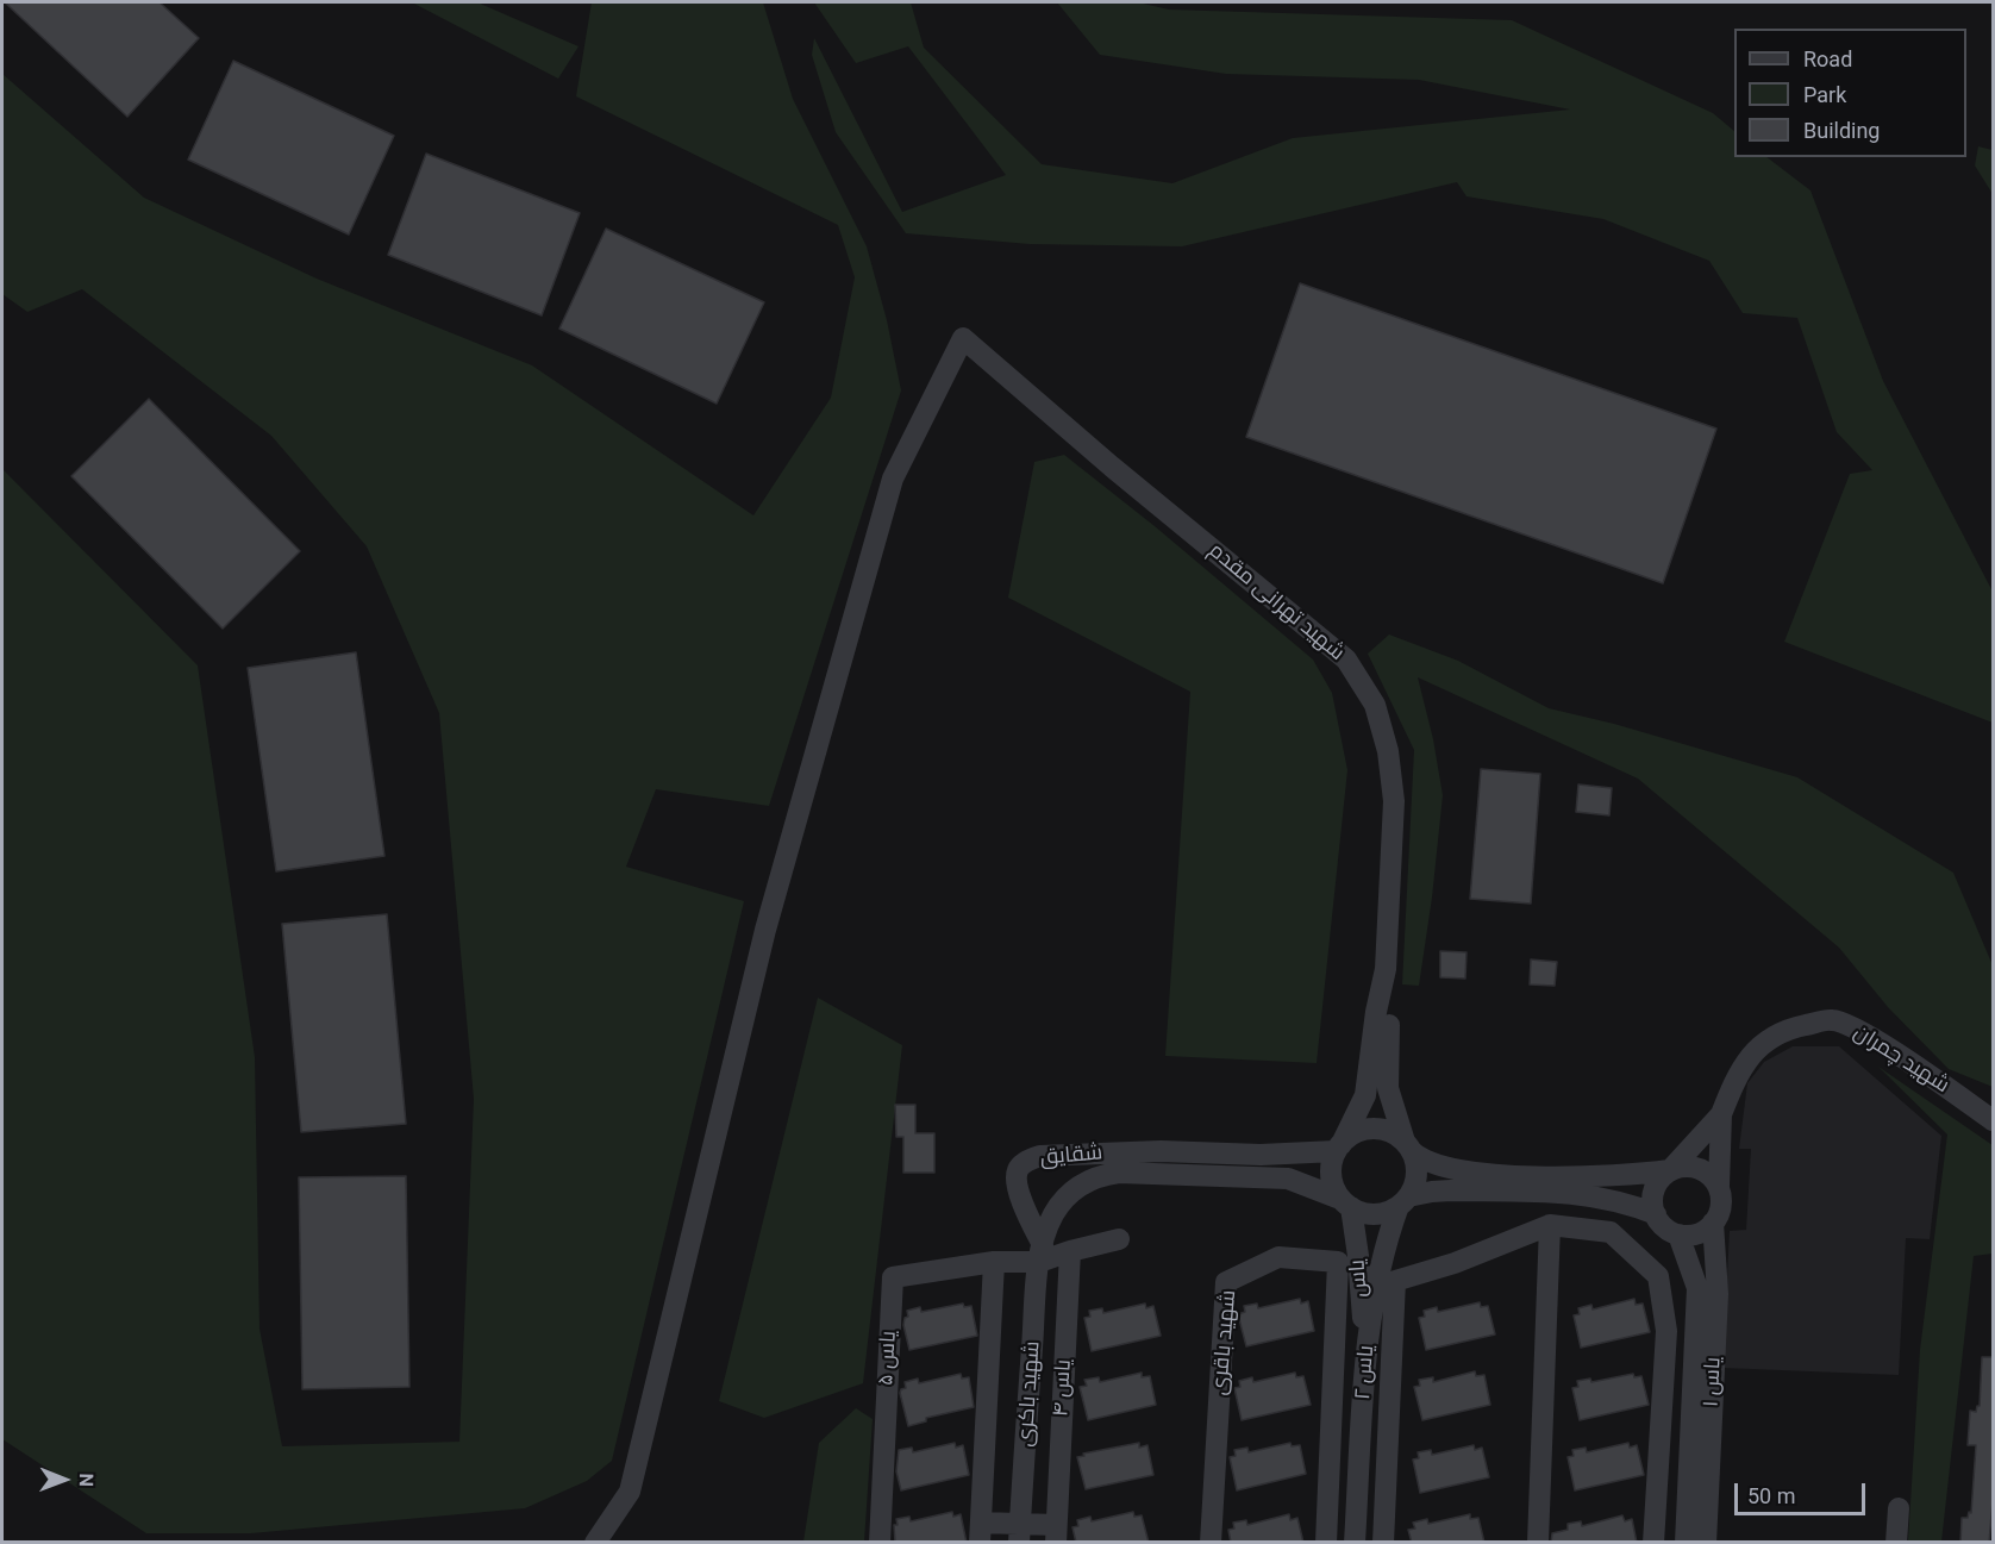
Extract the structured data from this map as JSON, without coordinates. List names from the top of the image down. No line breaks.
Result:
{"streets":{"street":["شهید تهرانی مقدم","شهید چمران","شقایق","یاس","شهید باقری","یاس ۵","یاس ۲","یاس ۱","یاس ۴","شهید باکری"]},"crossings":[["شهید تهرانی مقدم","شقایق"],["شهید تهرانی مقدم","یاس"],["شهید چمران","یاس ۱"],["شقایق","یاس"],["شقایق","یاس ۵"],["شقایق","شهید باکری"],["یاس","شهید باقری"],["یاس","یاس ۲"],["یاس ۵","شهید باکری"],["یاس ۴","شهید باکری"]],"legend":["Road","Park","Building"],"scale_bar":"50 m","north":"right"}
